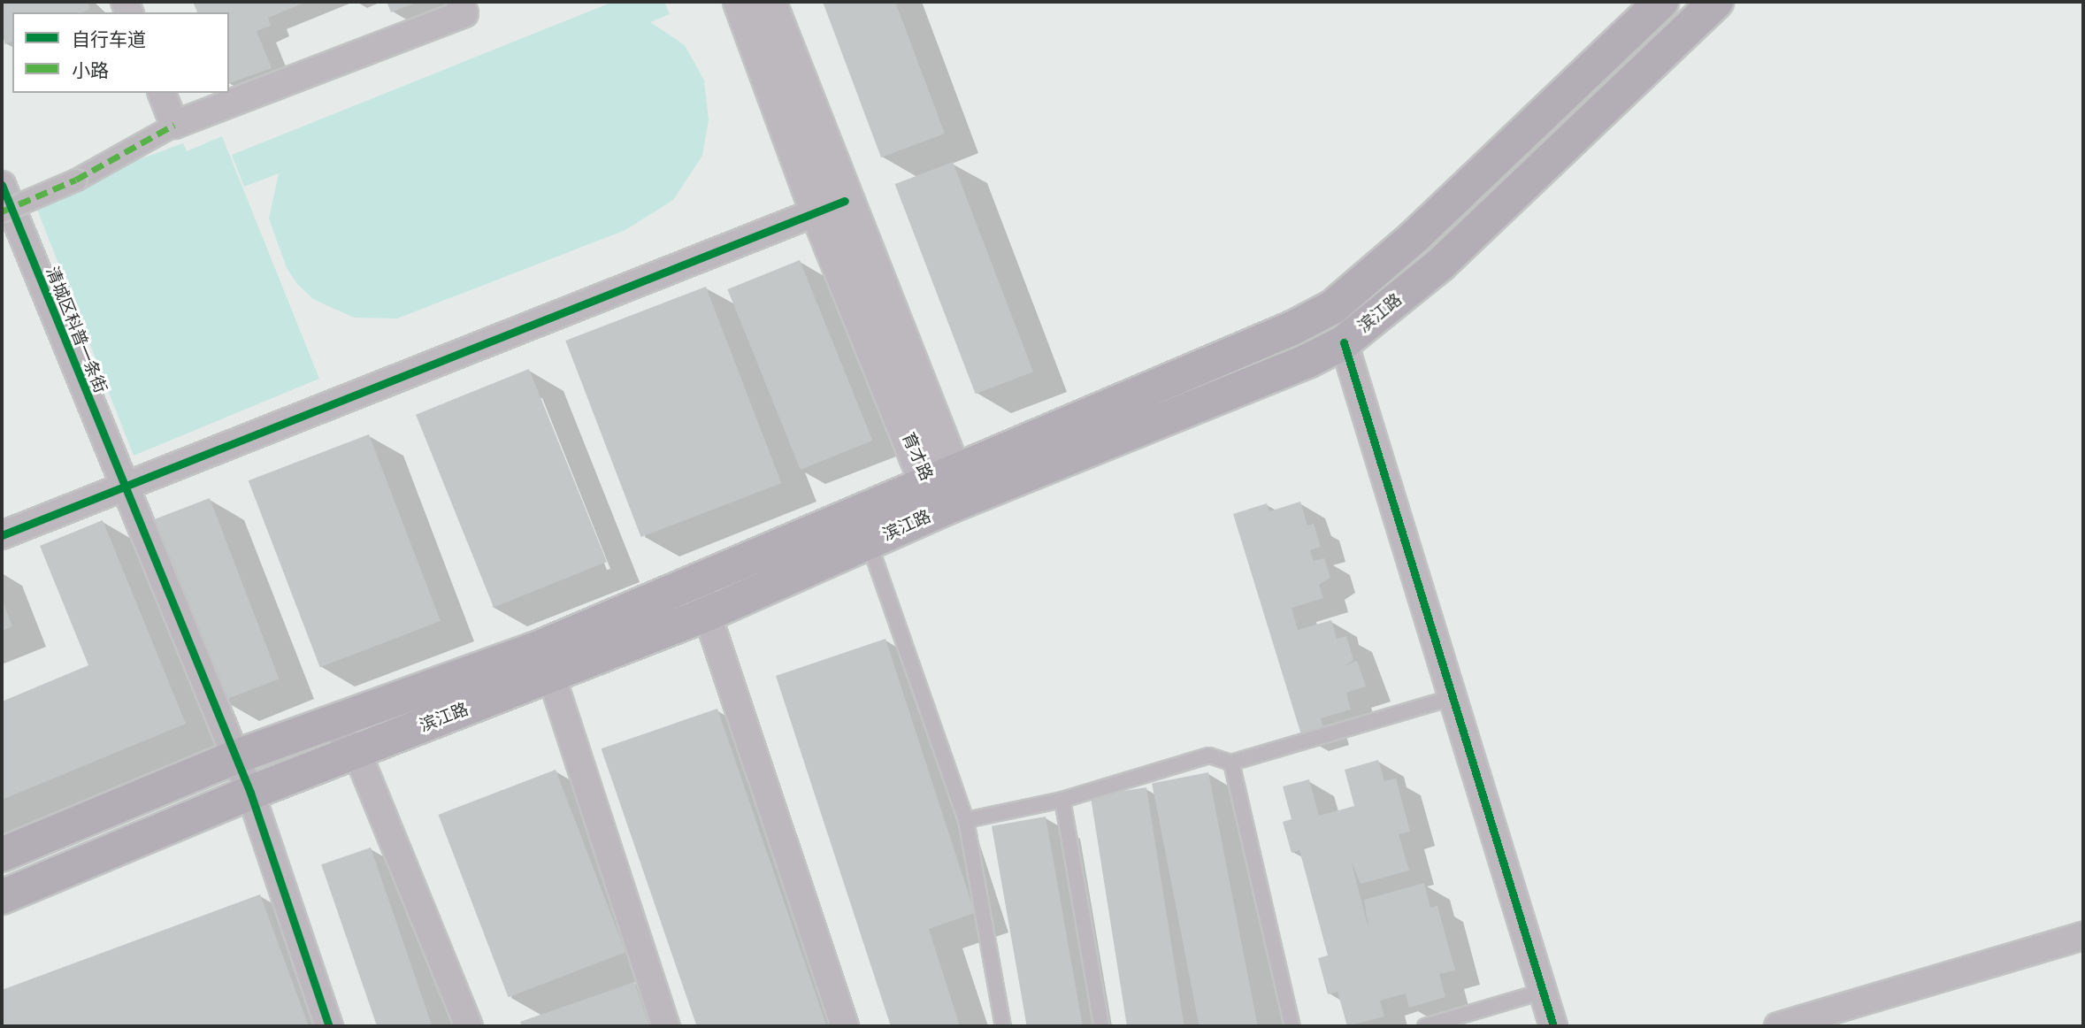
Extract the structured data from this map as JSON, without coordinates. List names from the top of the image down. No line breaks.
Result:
{"streets":{"main road":["滨江路"],"street":["清城区科普一条街","育才路"]},"crossings":[["滨江路","清城区科普一条街"],["滨江路","育才路"]],"legend":["自行车道","小路"]}
